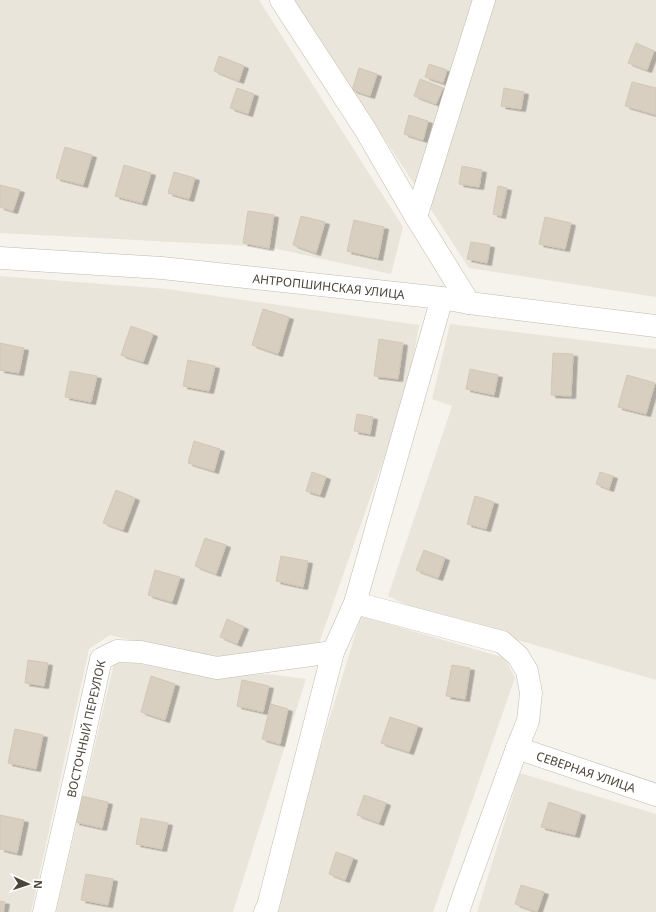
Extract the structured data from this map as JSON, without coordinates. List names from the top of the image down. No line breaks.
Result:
{"streets":{"street":["АНТРОПШИНСКАЯ УЛИЦА","ВОСТОЧНЫЙ ПЕРЕУЛОК","СЕВЕРНАЯ УЛИЦА"]},"north":"right"}
